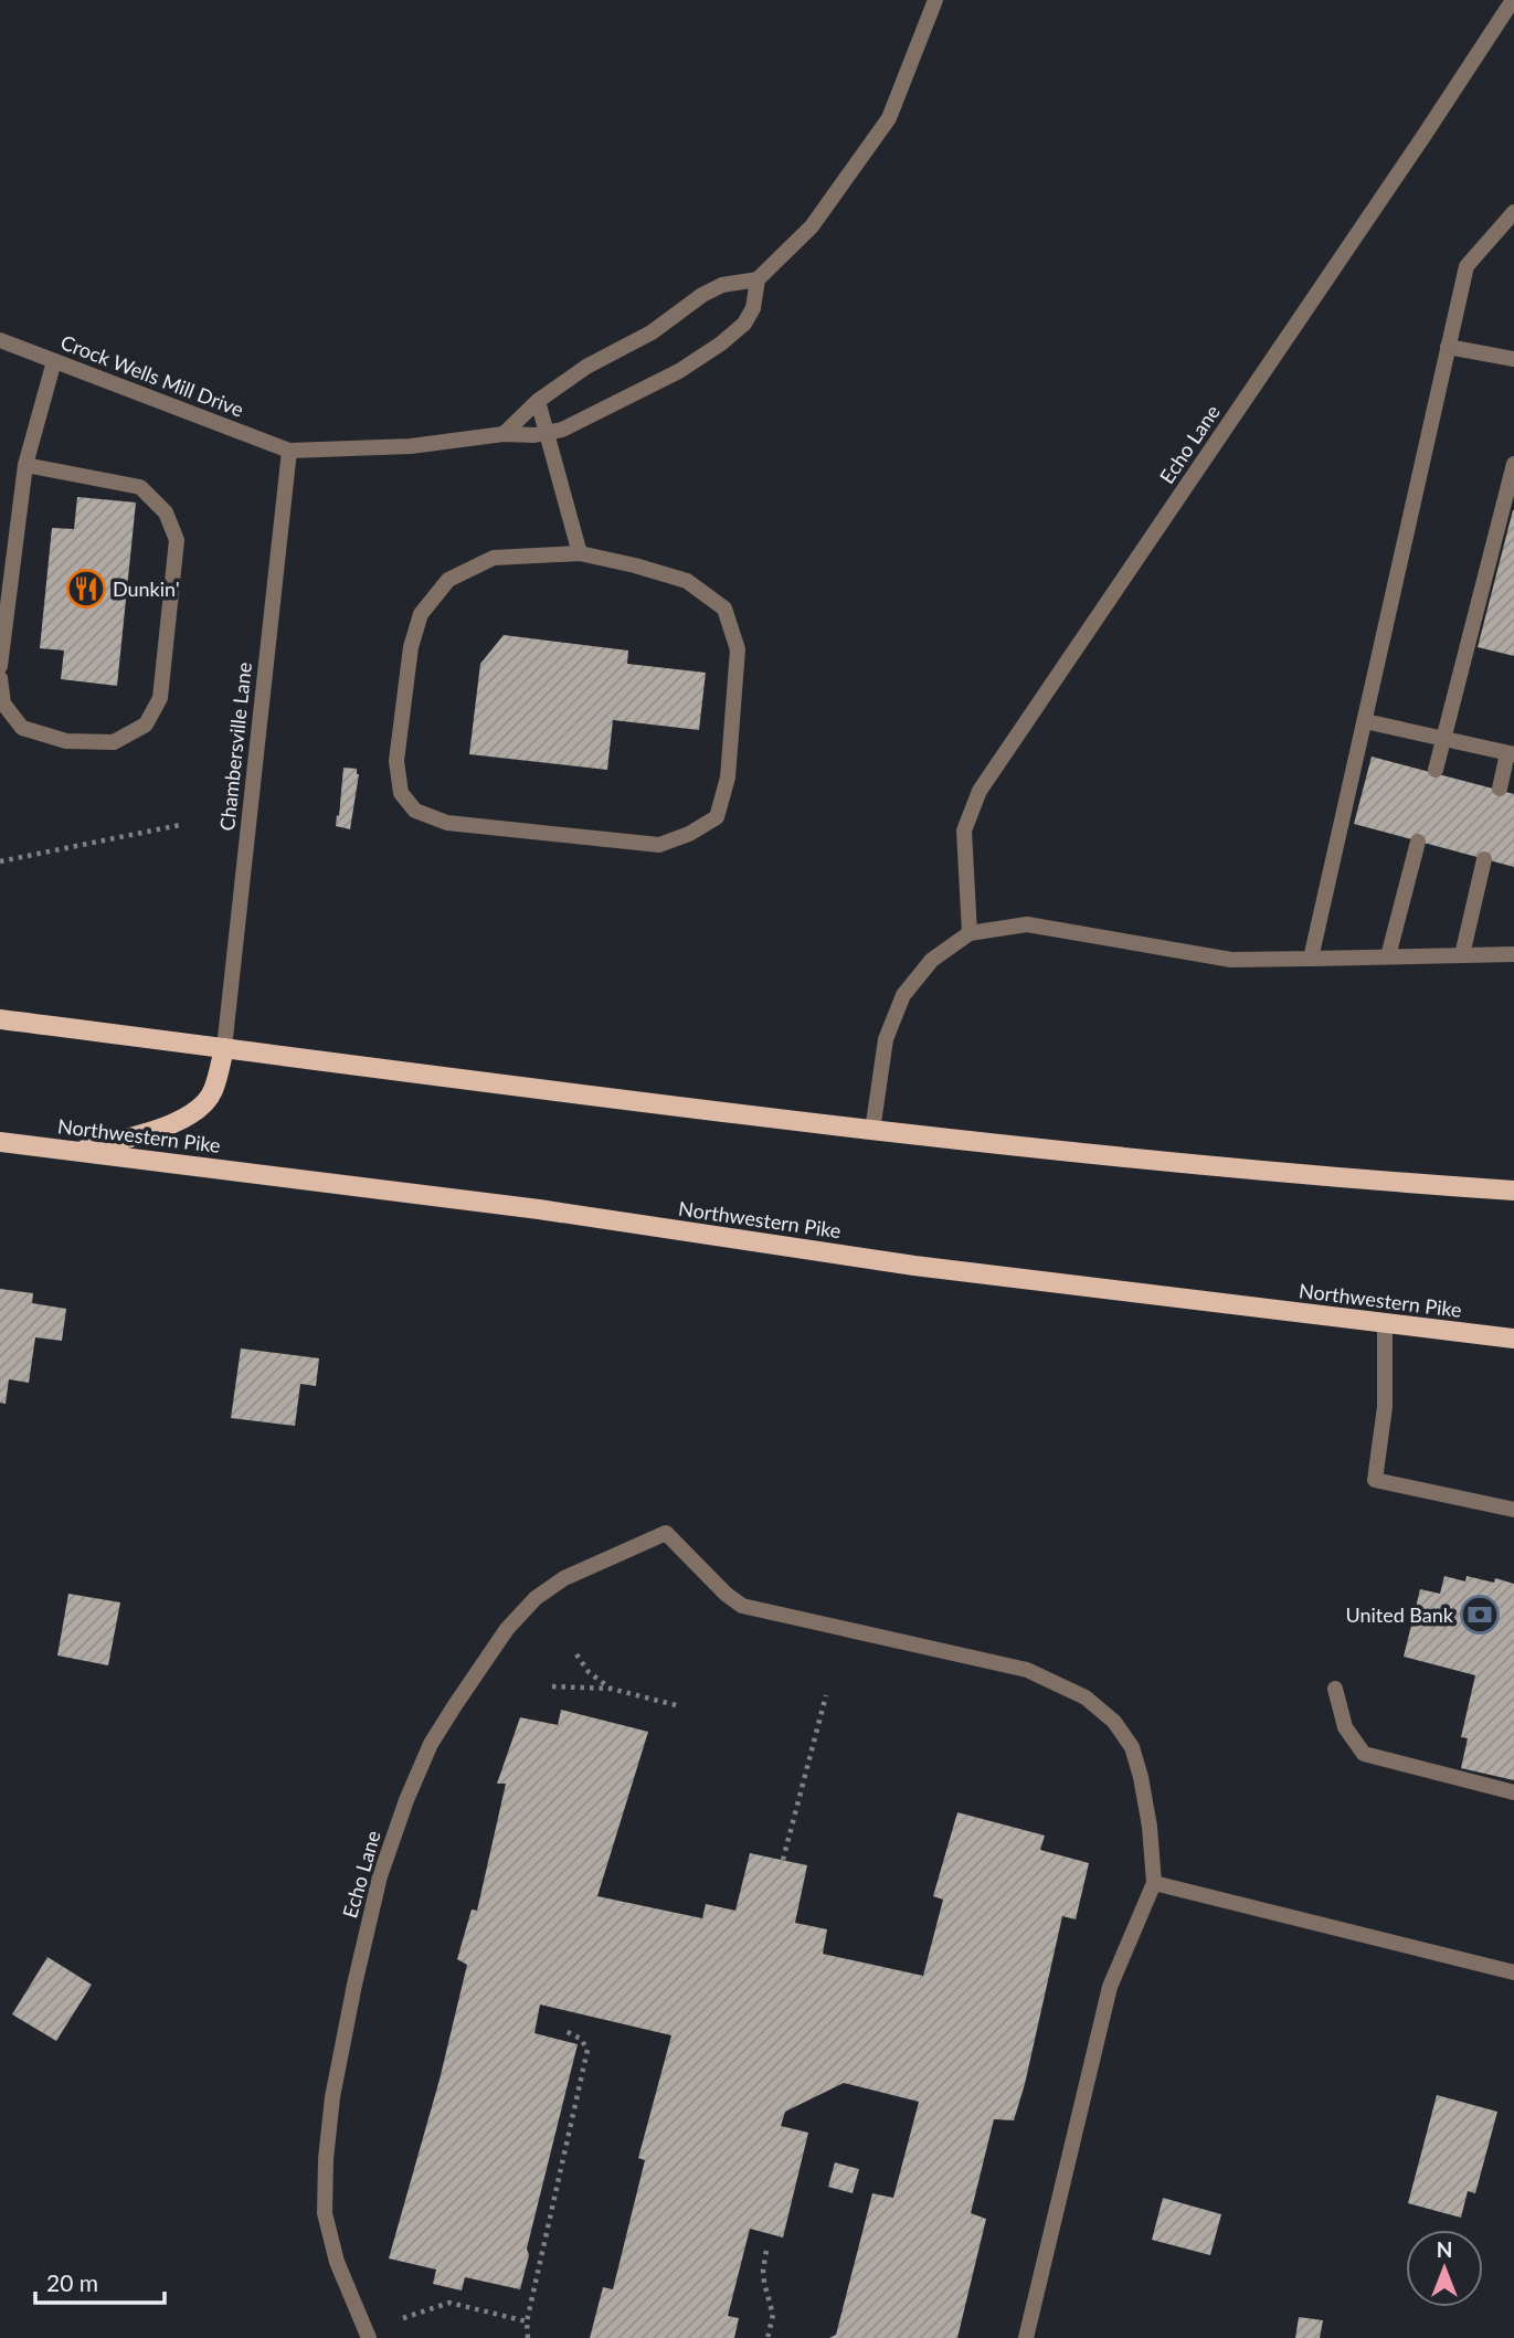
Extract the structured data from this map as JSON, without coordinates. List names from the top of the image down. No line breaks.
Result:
{"streets":{"main road":["Northwestern Pike"],"street":["Crock Wells Mill Drive","Echo Lane","Chambersville Lane"]},"crossings":[["Crock Wells Mill Drive","Chambersville Lane"]],"places":{"restaurant":["Dunkin'"],"bank":["United Bank"]},"scale_bar":"20 m","north":"top"}
